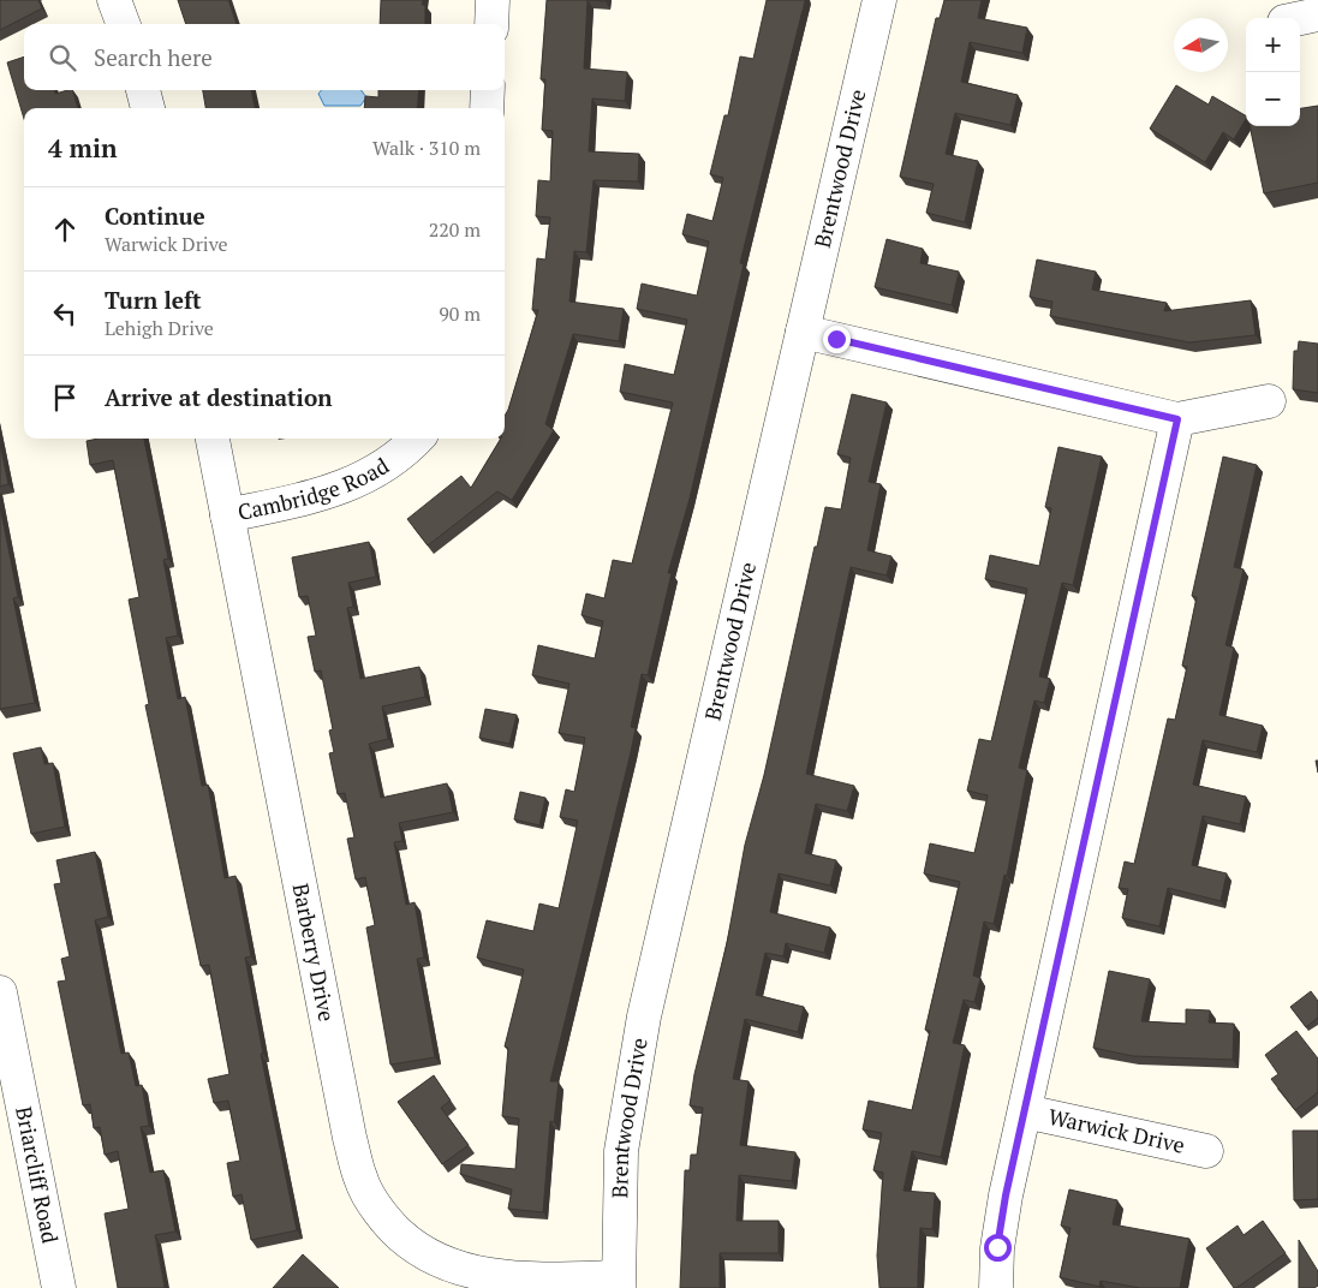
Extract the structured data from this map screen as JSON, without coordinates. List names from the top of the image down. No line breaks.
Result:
{"streets":{"street":["Brentwood Drive","Cambridge Road","Barberry Drive","Warwick Drive","Briarcliff Road"]},"crossings":[["Brentwood Drive","Barberry Drive"],["Cambridge Road","Barberry Drive"]],"north":"left","page":{"map_buttons":["+","−"],"search":"Search here","heading":["4 min","Walk · 310 m"],"list":[["Continue","Warwick Drive","220 m"],["Turn left","Lehigh Drive","90 m"],"Arrive at destination"]}}
